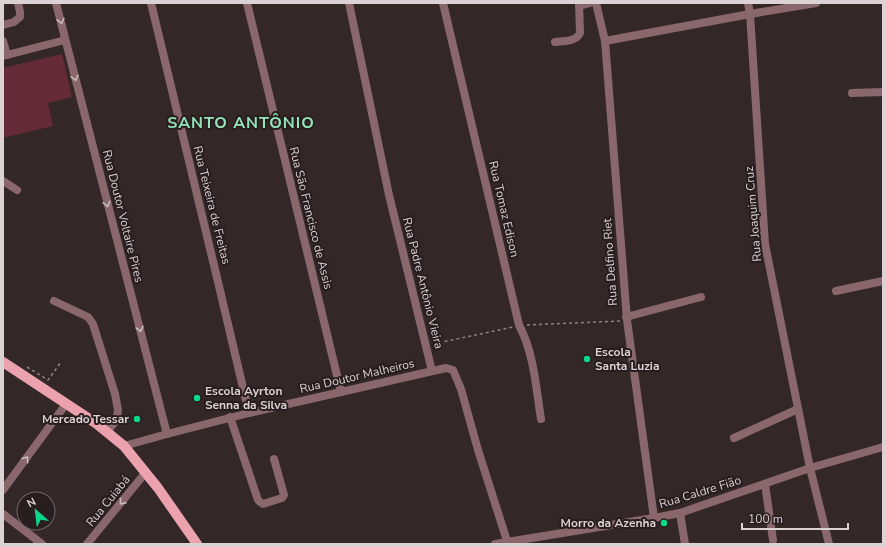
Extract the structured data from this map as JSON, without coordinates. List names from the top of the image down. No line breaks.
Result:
{"streets":{"street":["Rua Teixeira de Freitas","Rua Tomaz Edison","Rua Joaquim Cruz","Rua Doutor Voltaire Pires","Rua São Francisco de Assis","Rua Delfino Riet","Rua Padre Antônio Vieira","Rua Doutor Malheiros","Rua Caldre Fião","Rua Cuiabá"]},"crossings":[["Rua Teixeira de Freitas","Rua Doutor Malheiros"],["Rua Joaquim Cruz","Rua Caldre Fião"],["Rua Doutor Voltaire Pires","Rua Doutor Malheiros"],["Rua São Francisco de Assis","Rua Doutor Malheiros"],["Rua Delfino Riet","Rua Caldre Fião"],["Rua Padre Antônio Vieira","Rua Doutor Malheiros"]],"one_way":["Rua Doutor Voltaire Pires","Rua Cuiabá"],"districts":["SANTO ANTÔNIO"],"places":["Escola Santa Luzia","Escola Ayrton Senna da Silva","Mercado Tessar","Morro da Azenha"],"scale_bar":"100 m","north":"top left"}
